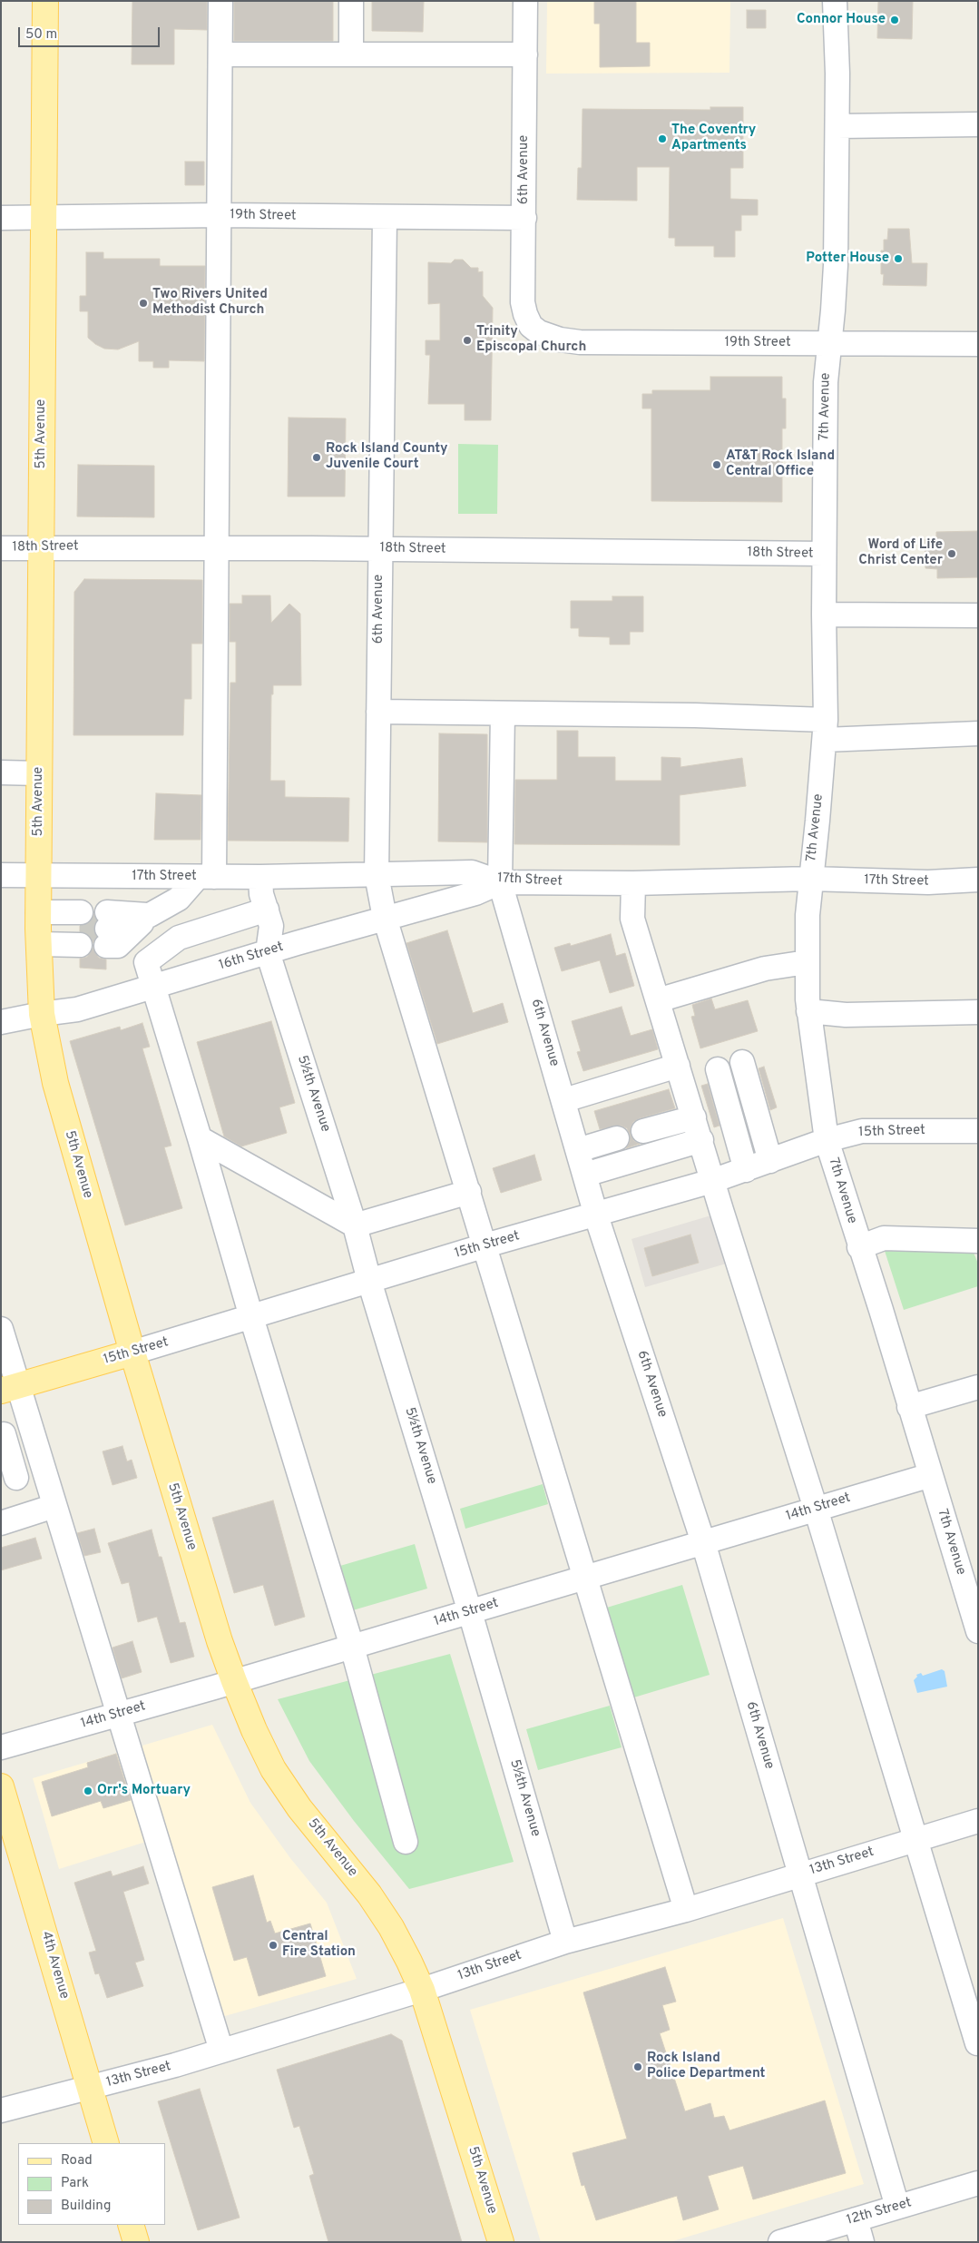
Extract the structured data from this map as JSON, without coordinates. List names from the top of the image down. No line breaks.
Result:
{"streets":{"main road":["5th Avenue","15th Street","4th Avenue"],"street":["6th Avenue","19th Street","7th Avenue","18th Street","17th Street","16th Street","5½th Avenue","14th Street","13th Street","12th Street"]},"crossings":[["6th Avenue","19th Street"],["6th Avenue","18th Street"],["6th Avenue","17th Street"],["6th Avenue","16th Street"],["6th Avenue","15th Street"],["6th Avenue","14th Street"],["6th Avenue","13th Street"],["6th Avenue","12th Street"],["19th Street","7th Avenue"],["19th Street","5th Avenue"],["7th Avenue","18th Street"],["7th Avenue","17th Street"],["7th Avenue","15th Street"],["7th Avenue","14th Street"],["5th Avenue","18th Street"],["5th Avenue","17th Street"],["5th Avenue","16th Street"],["5th Avenue","15th Street"],["5th Avenue","14th Street"],["5th Avenue","13th Street"],["17th Street","16th Street"],["16th Street","5½th Avenue"],["5½th Avenue","15th Street"],["5½th Avenue","14th Street"],["5½th Avenue","13th Street"],["13th Street","4th Avenue"]],"places":["Connor House","The Coventry Apartments","Potter House","Two Rivers United Methodist Church","Trinity Episcopal Church","Rock Island County Juvenile Court","AT&T Rock Island Central Office","Word of Life Christ Center","Orr's Mortuary","Central Fire Station","Rock Island Police Department"],"legend":["Road","Park","Building"],"scale_bar":"50 m"}
